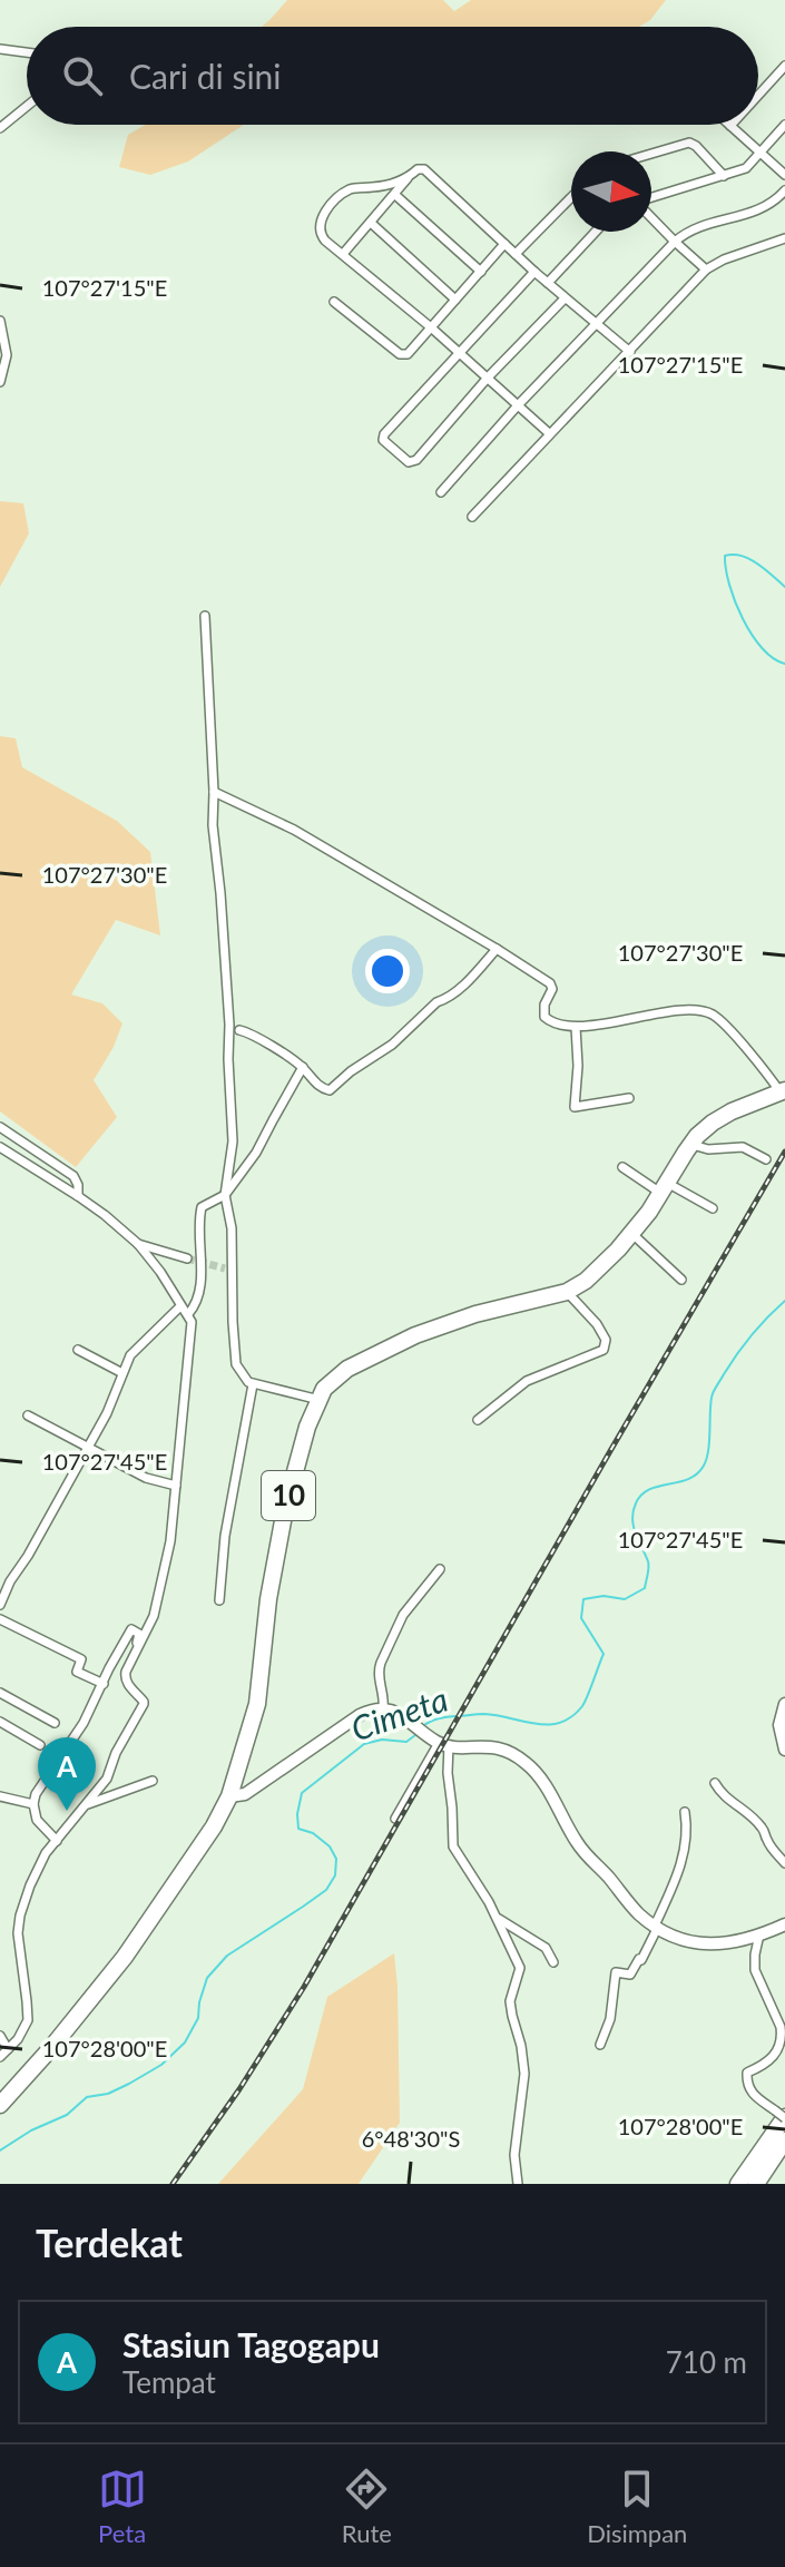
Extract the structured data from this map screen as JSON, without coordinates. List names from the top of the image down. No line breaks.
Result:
{"streets":{"highway":["10"]},"water":["Cimeta"],"north":"right","page":{"search":"Cari di sini","pins":"A","heading":"Terdekat","list":[{"mark":"A","name":"Stasiun Tagogapu","note":"Tempat","value":"710 m"}],"nav":["Peta","Rute","Disimpan"]},"coordinates":["107°27'15\"E","107°27'30\"E","107°27'45\"E","107°28'00\"E","6°48'30\"S"]}
